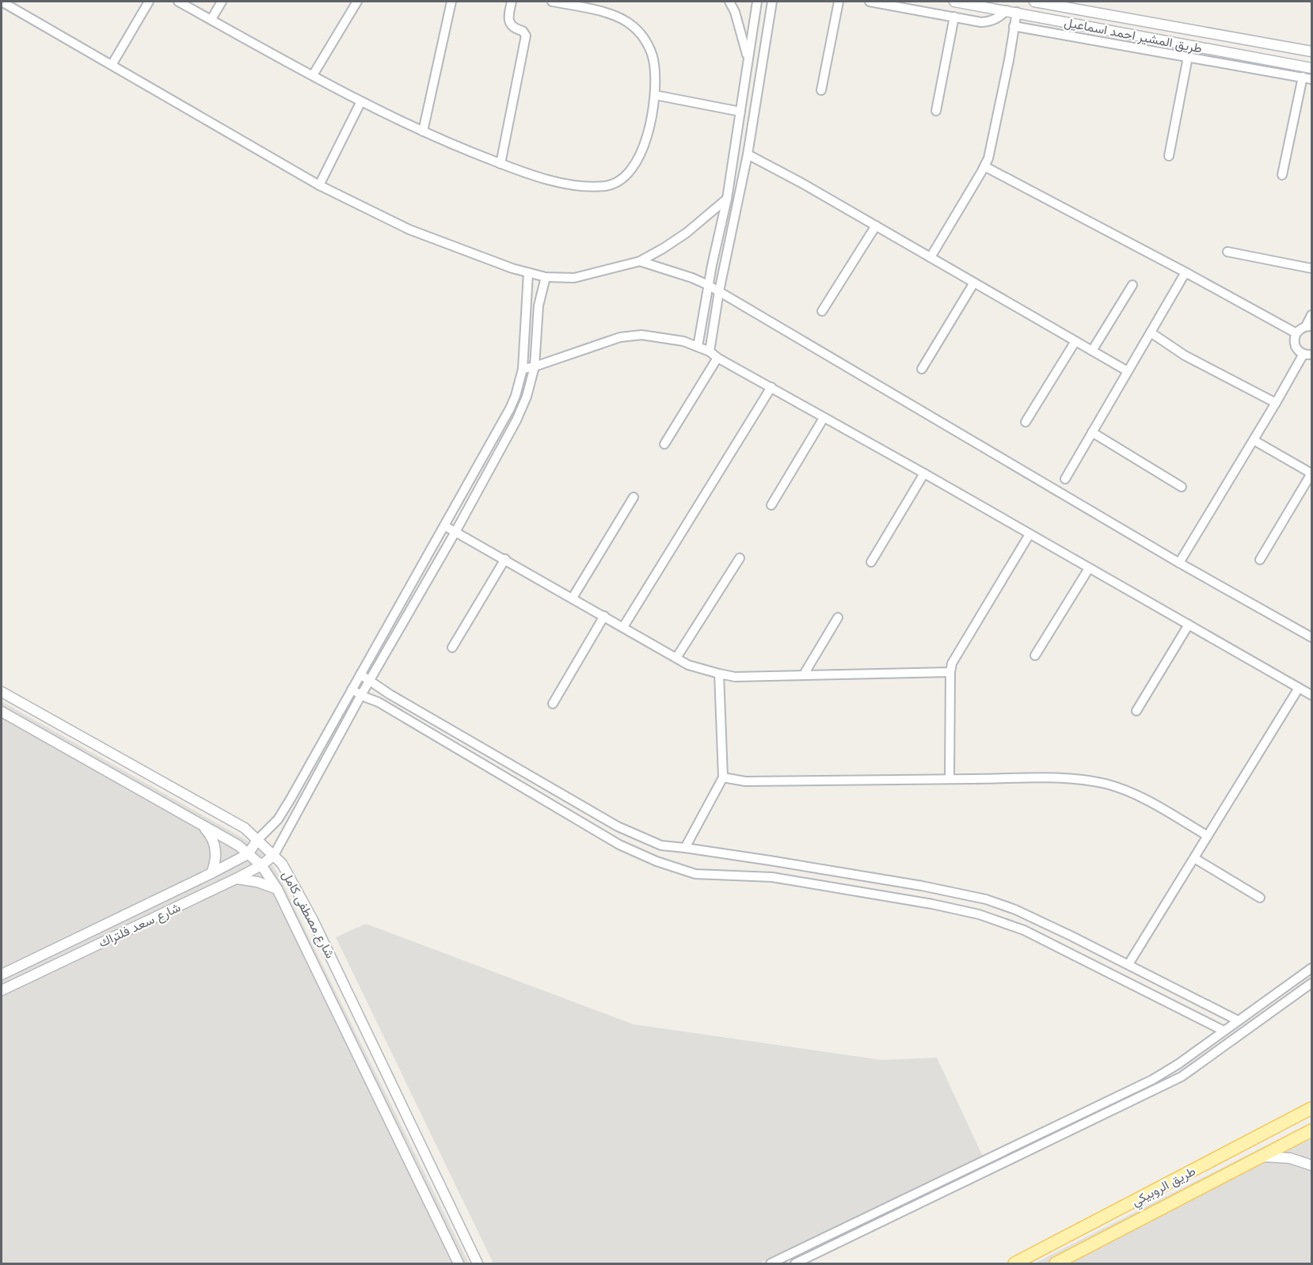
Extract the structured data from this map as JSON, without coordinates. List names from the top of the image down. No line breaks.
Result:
{"streets":{"main road":["طريق الروبيكي"],"street":["طريق المشير احمد اسماعيل","شارع مصطفى كامل","شارع سعد فلتراك"]},"crossings":[["شارع مصطفى كامل","شارع سعد فلتراك"]]}
